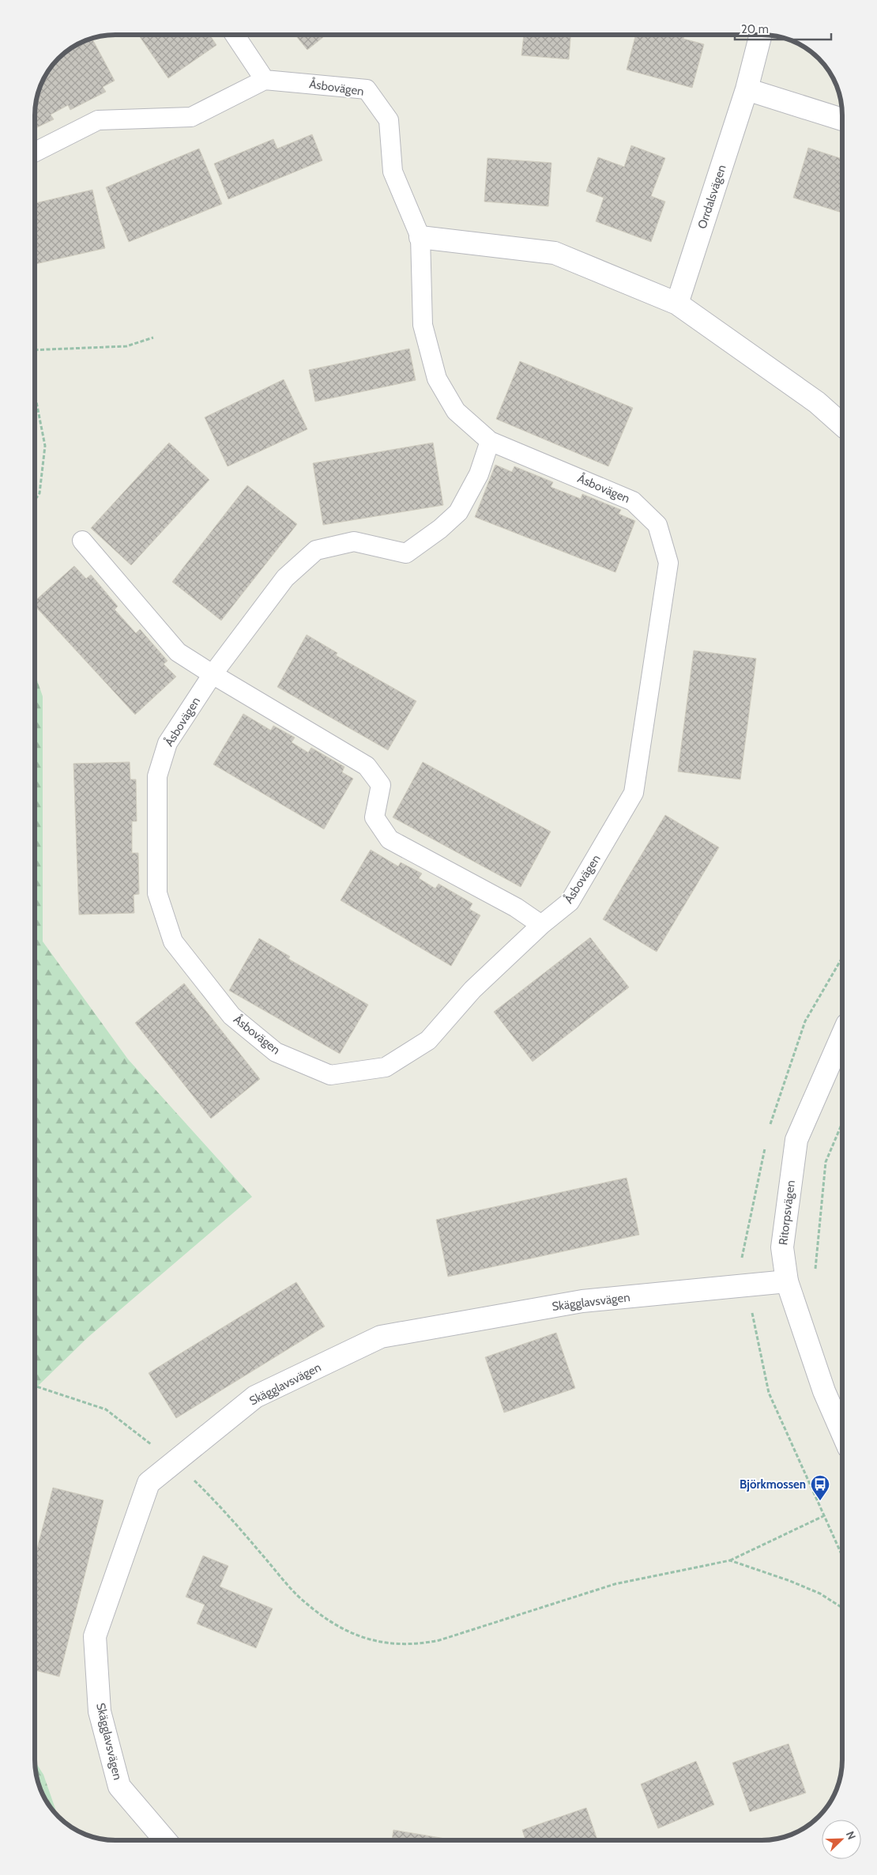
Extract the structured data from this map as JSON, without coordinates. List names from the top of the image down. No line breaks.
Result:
{"streets":{"street":["Orrdalsvägen","Ritorpsvägen","Skägglavsvägen"],"lane":["Åsbovägen"]},"crossings":[["Ritorpsvägen","Skägglavsvägen"]],"places":{"bus stop":["Björkmossen"]},"scale_bar":"20 m","north":"top right"}
